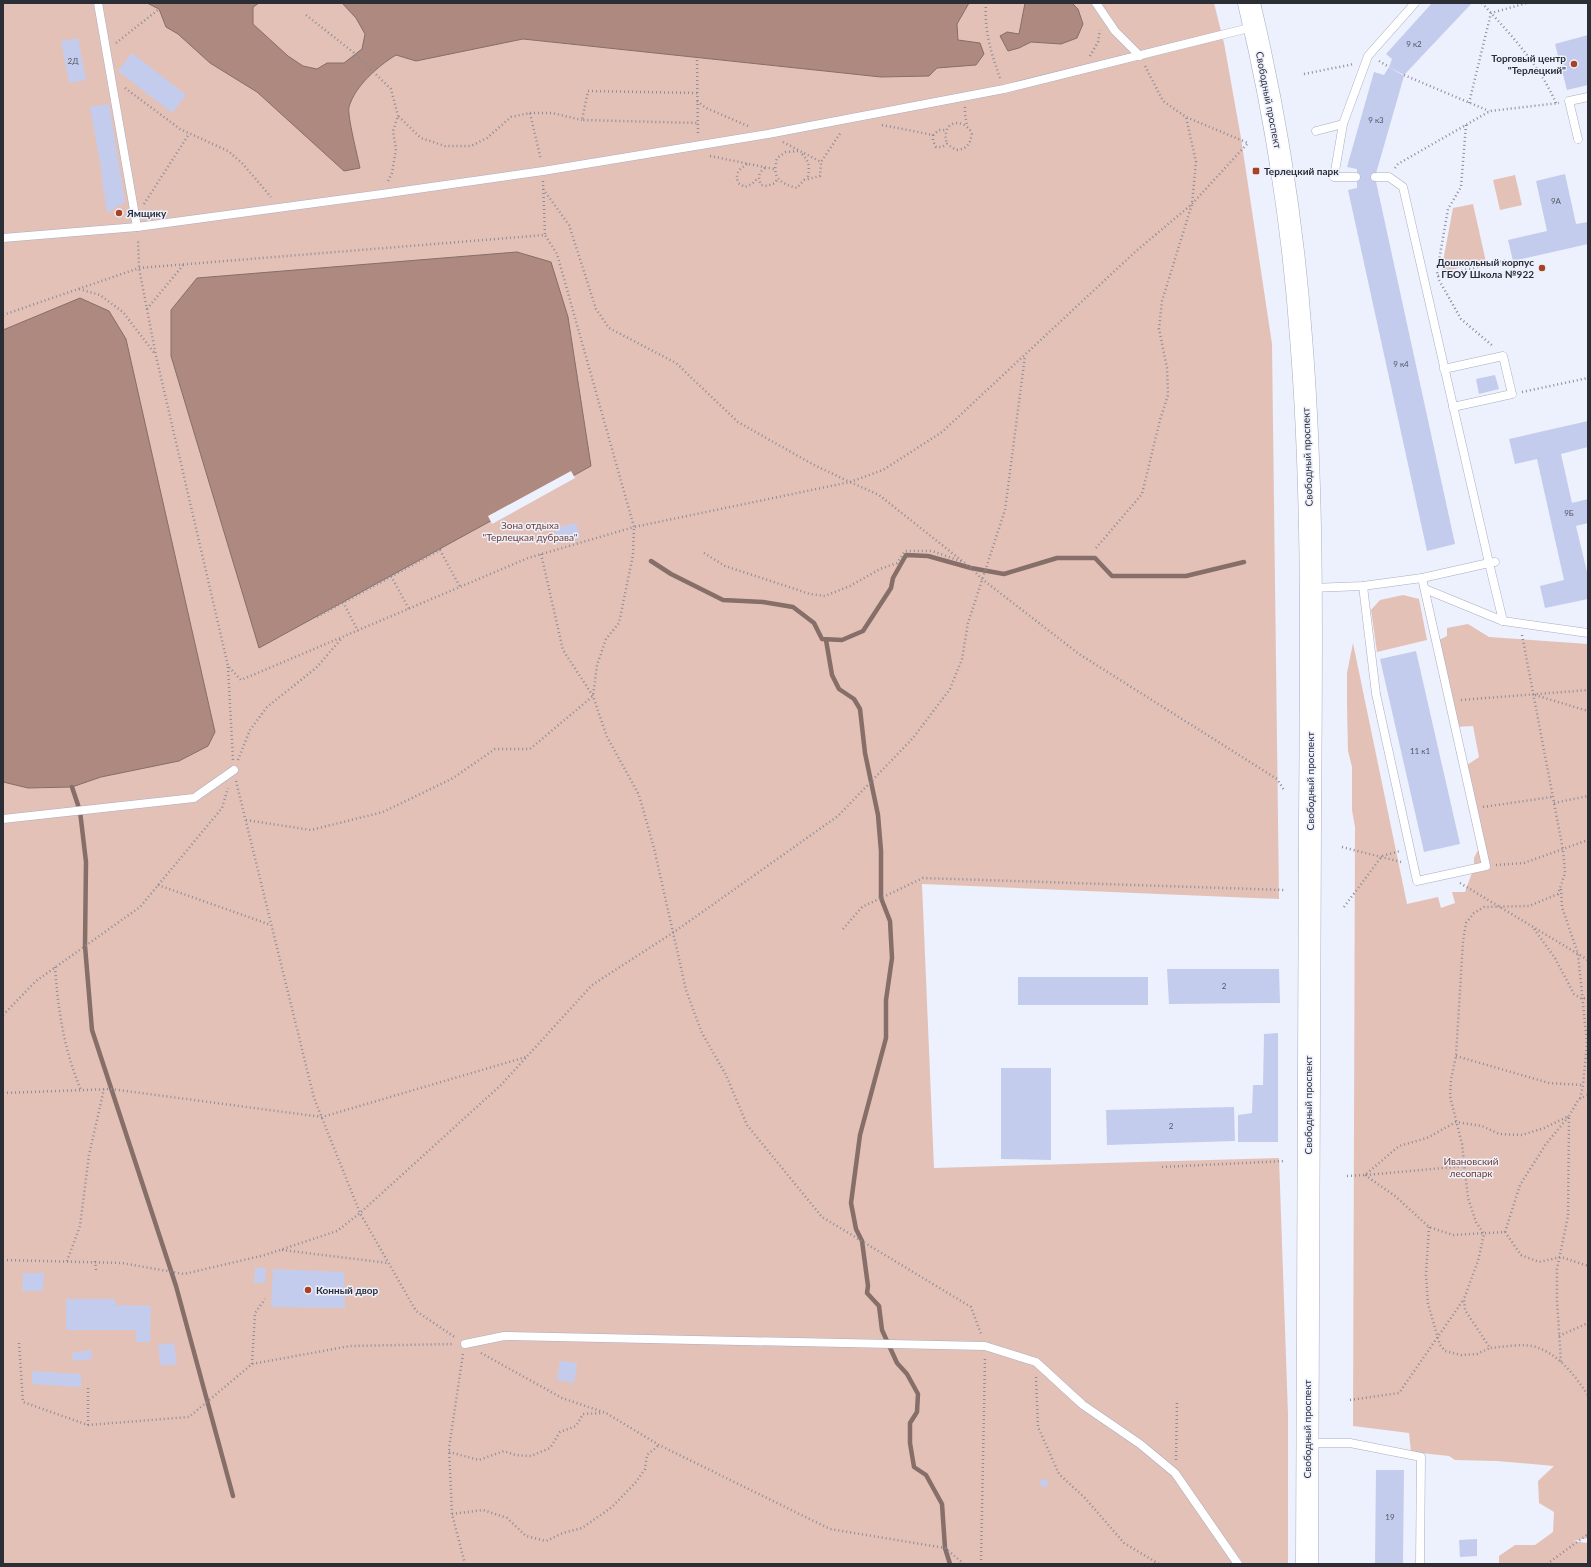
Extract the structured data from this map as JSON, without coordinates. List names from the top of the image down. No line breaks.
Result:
{"streets":{"main road":["Свободный проспект"]},"parks":["Зона отдыха \"Терлецкая дубрава\"","Ивановский лесопарк"],"places":{"other":["Торговый центр \"Терлецкий\"","Ямщику","Дошкольный корпус ГБОУ Школа №922","Конный двор"],"transit":["Терлецкий парк"]},"house_numbers":["9 к2","2Д","9 к3","9А","9 к4","9Б","11 к1","2","2","19"]}
